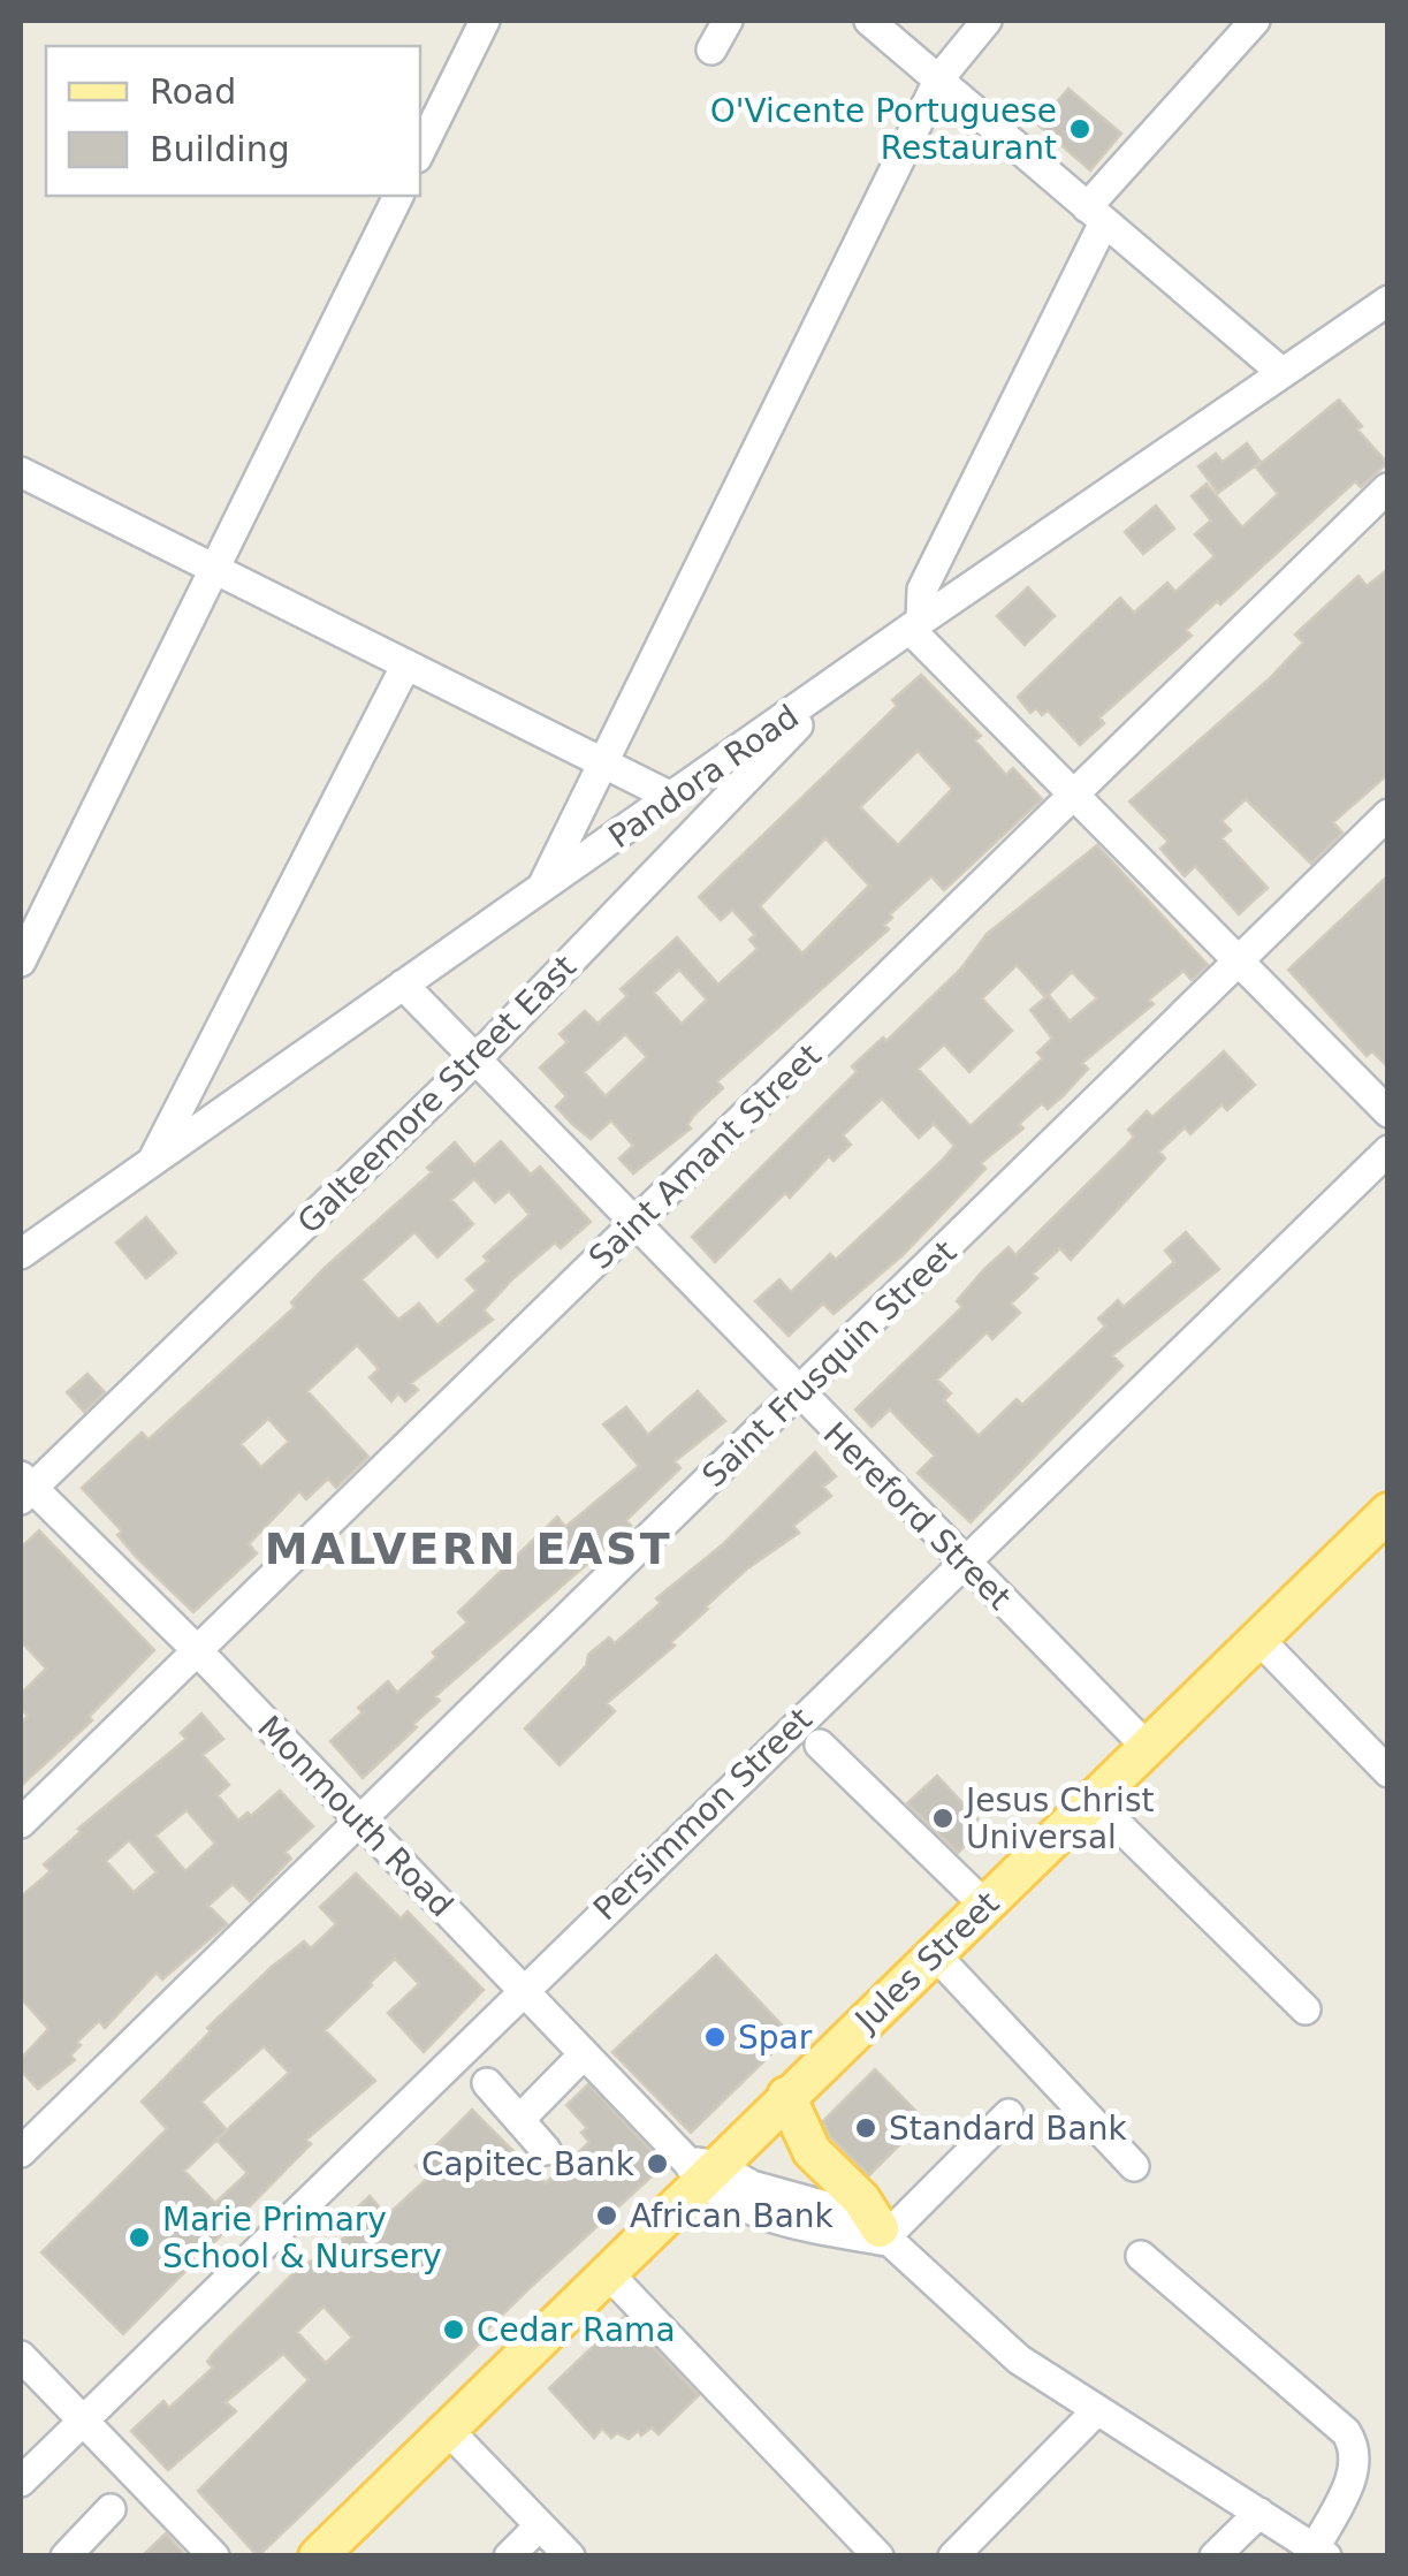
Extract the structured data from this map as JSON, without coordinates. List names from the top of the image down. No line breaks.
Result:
{"streets":{"main road":["Jules Street"],"street":["Pandora Road","Galteemore Street East","Saint Amant Street","Saint Frusquin Street","Hereford Street","Persimmon Street","Monmouth Road"]},"crossings":[["Pandora Road","Galteemore Street East"],["Pandora Road","Hereford Street"],["Galteemore Street East","Hereford Street"],["Galteemore Street East","Monmouth Road"],["Saint Amant Street","Hereford Street"],["Saint Amant Street","Monmouth Road"],["Saint Frusquin Street","Hereford Street"],["Saint Frusquin Street","Monmouth Road"],["Hereford Street","Persimmon Street"],["Hereford Street","Jules Street"],["Persimmon Street","Monmouth Road"],["Monmouth Road","Jules Street"]],"districts":["MALVERN EAST"],"places":["O'Vicente Portuguese Restaurant","Jesus Christ Universal","Spar","Standard Bank","Capitec Bank","African Bank","Marie Primary School & Nursery","Cedar Rama"],"legend":["Road","Building"]}
